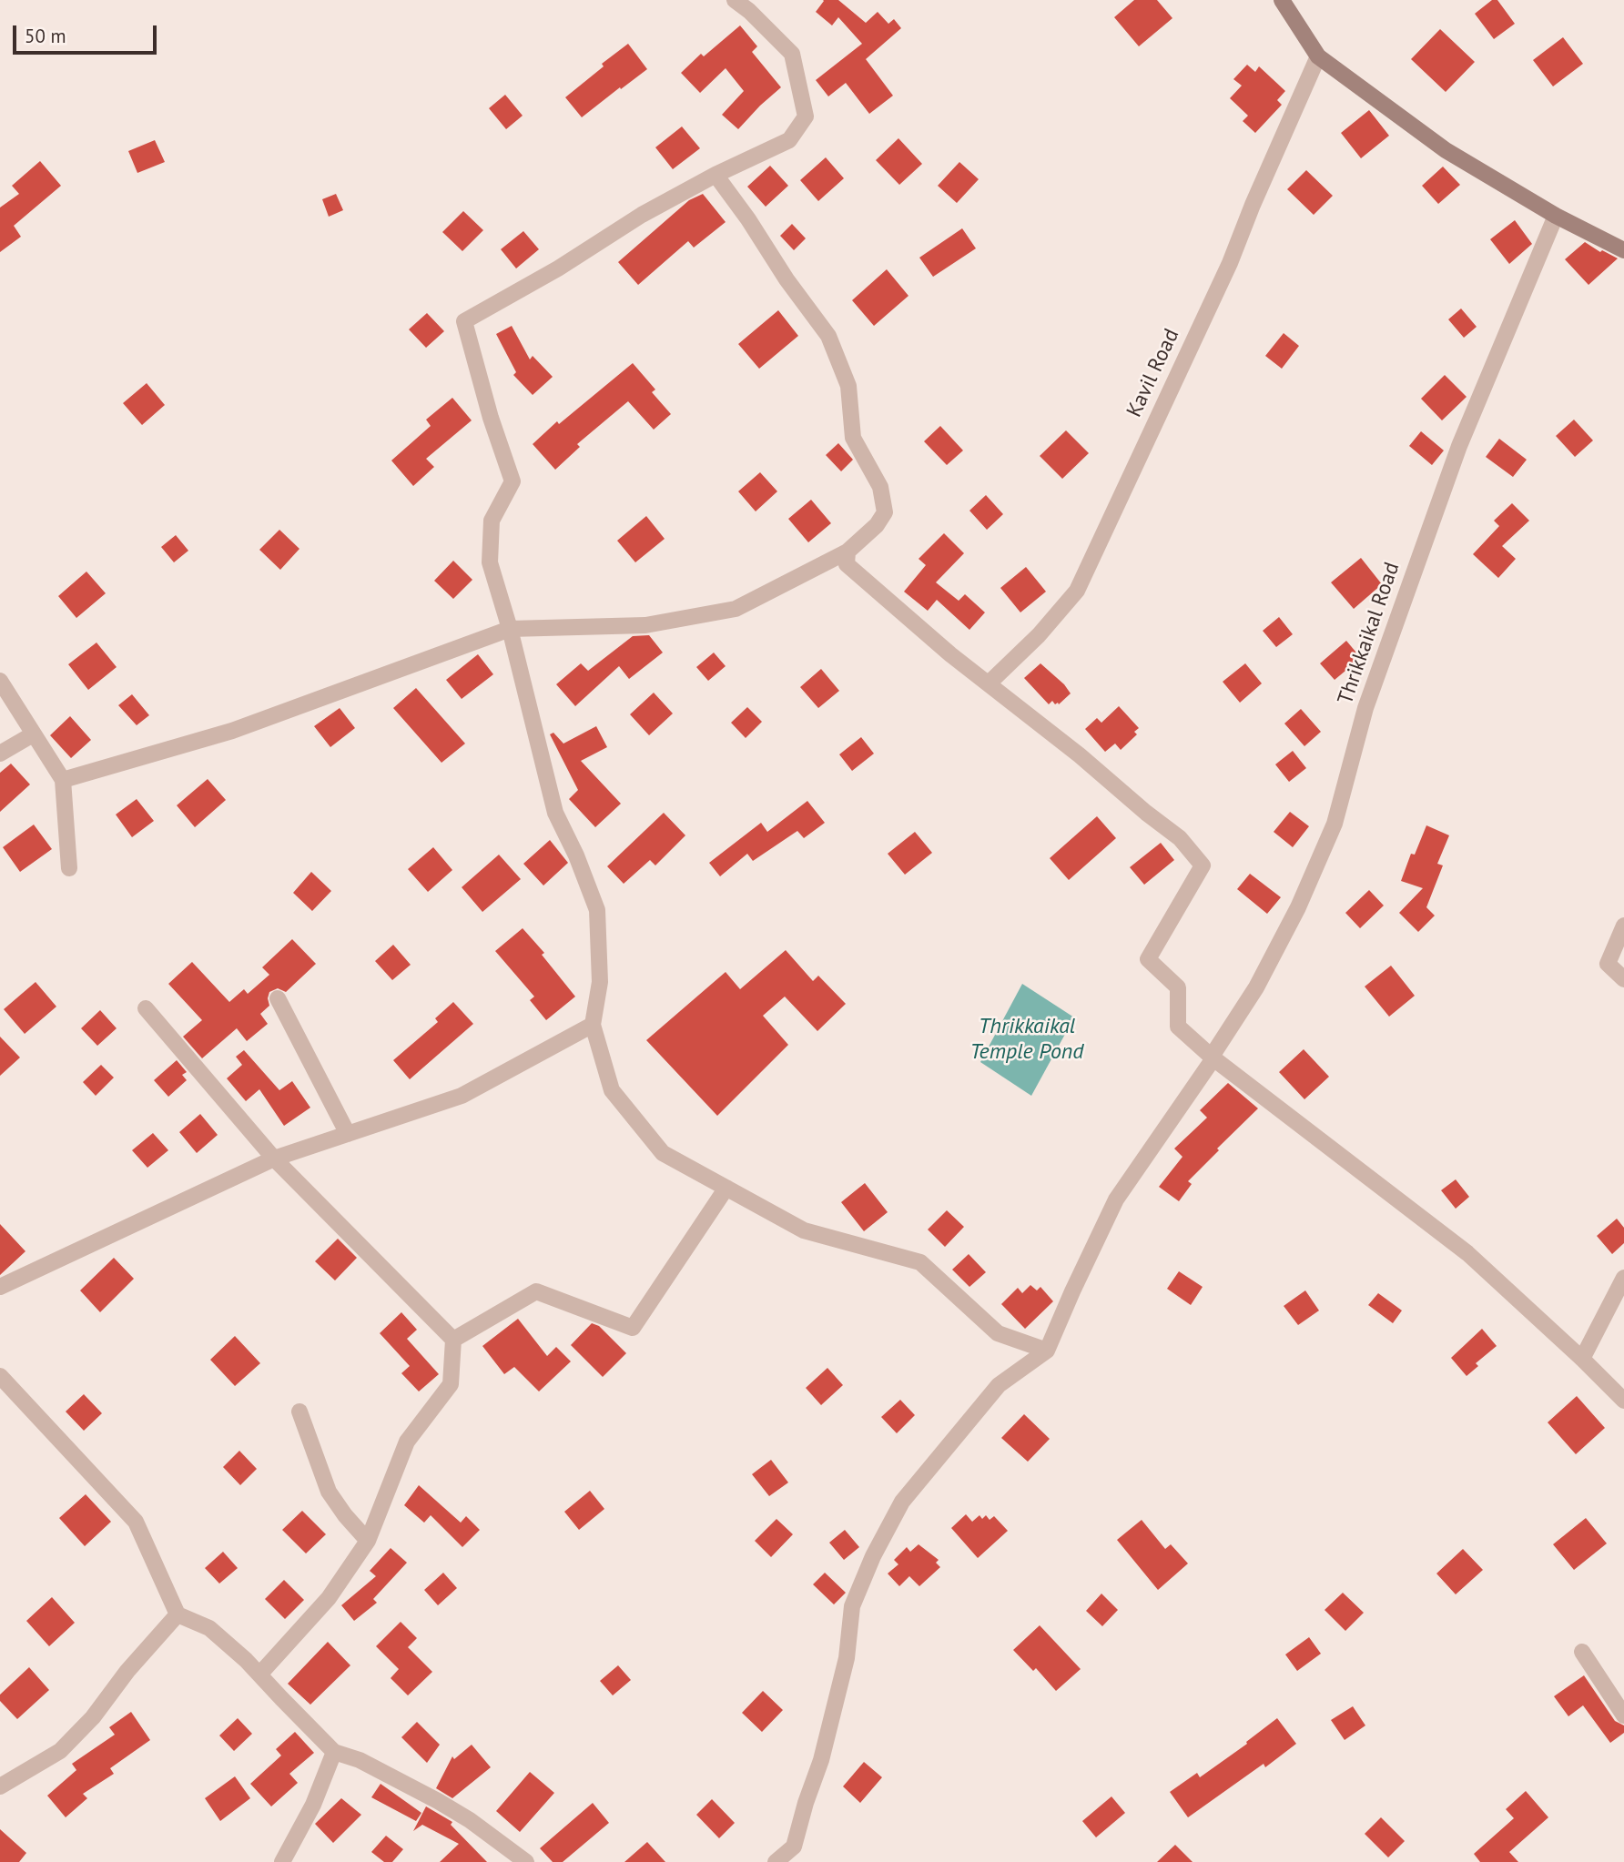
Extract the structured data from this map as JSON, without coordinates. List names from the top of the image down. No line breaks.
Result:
{"streets":{"street":["Kavil Road","Thrikkaikal Road"]},"water":["Thrikkaikal Temple Pond"],"scale_bar":"50 m"}
